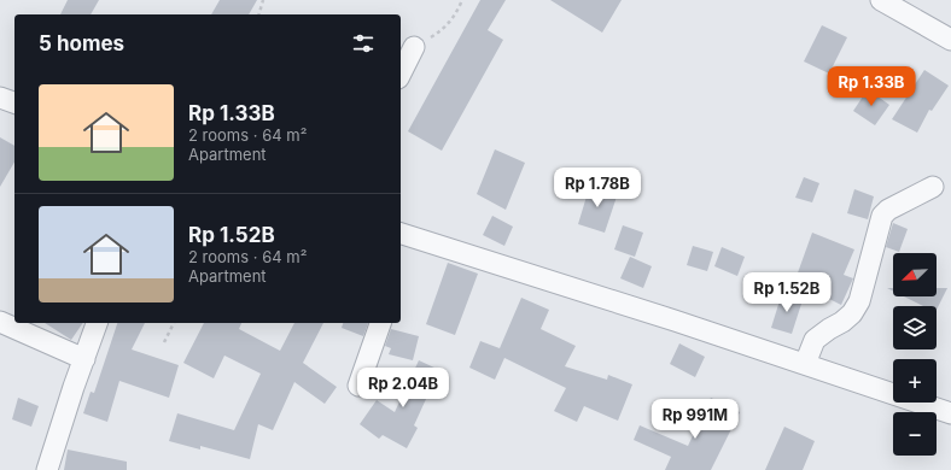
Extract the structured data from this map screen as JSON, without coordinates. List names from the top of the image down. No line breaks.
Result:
{"north":"bottom left","page":{"heading":"5 homes","price":["Rp 1.33B","Rp 1.78B","Rp 1.52B","Rp 2.04B","Rp 991M"],"list":[{"name":"Rp 1.33B","note":"2 rooms · 64 m² · Apartment"},{"name":"Rp 1.52B","note":"2 rooms · 64 m² · Apartment"}],"map_buttons":["+","−"]}}
